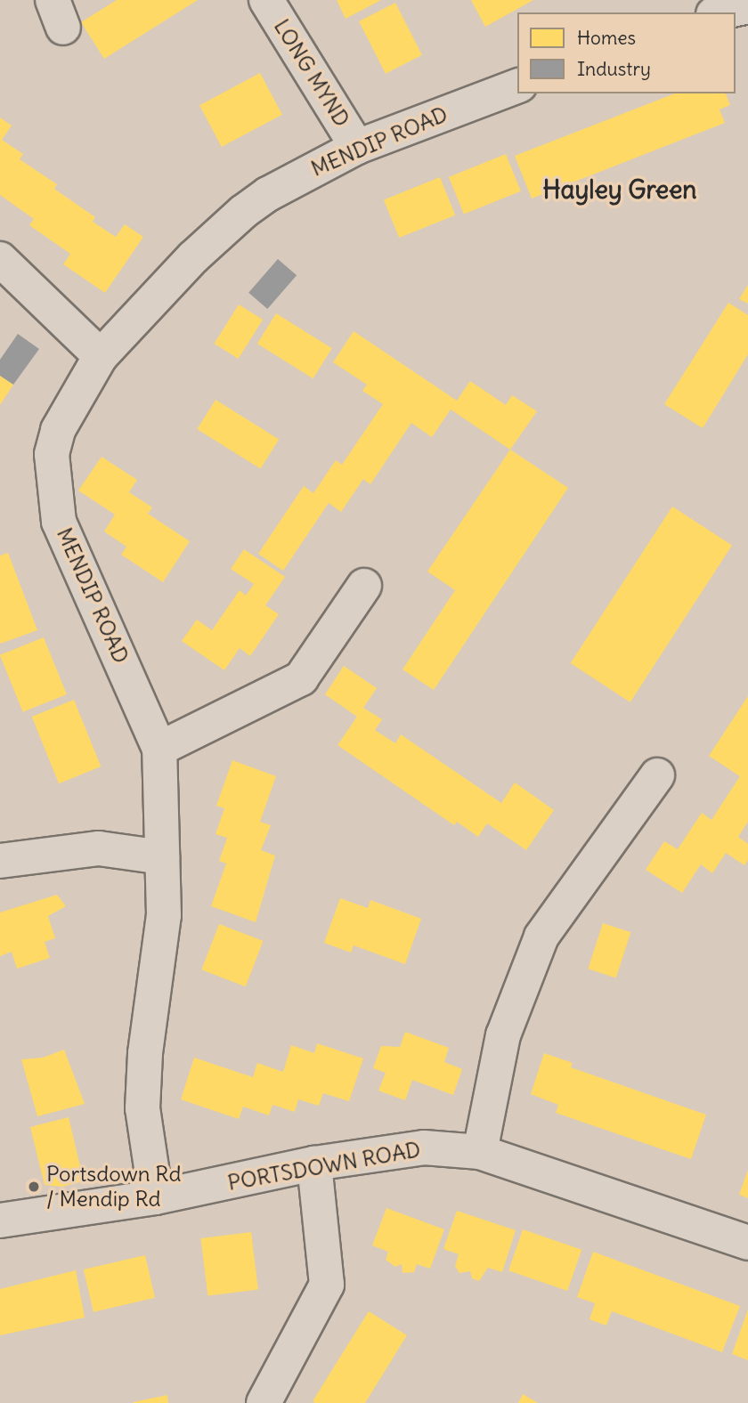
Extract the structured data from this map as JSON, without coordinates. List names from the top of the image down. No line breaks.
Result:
{"streets":{"street":["LONG MYND","MENDIP ROAD","PORTSDOWN ROAD"]},"crossings":[["LONG MYND","MENDIP ROAD"],["MENDIP ROAD","PORTSDOWN ROAD"]],"districts":["Hayley Green"],"places":["Portsdown Rd / Mendip Rd"],"legend":["Homes","Industry"]}
